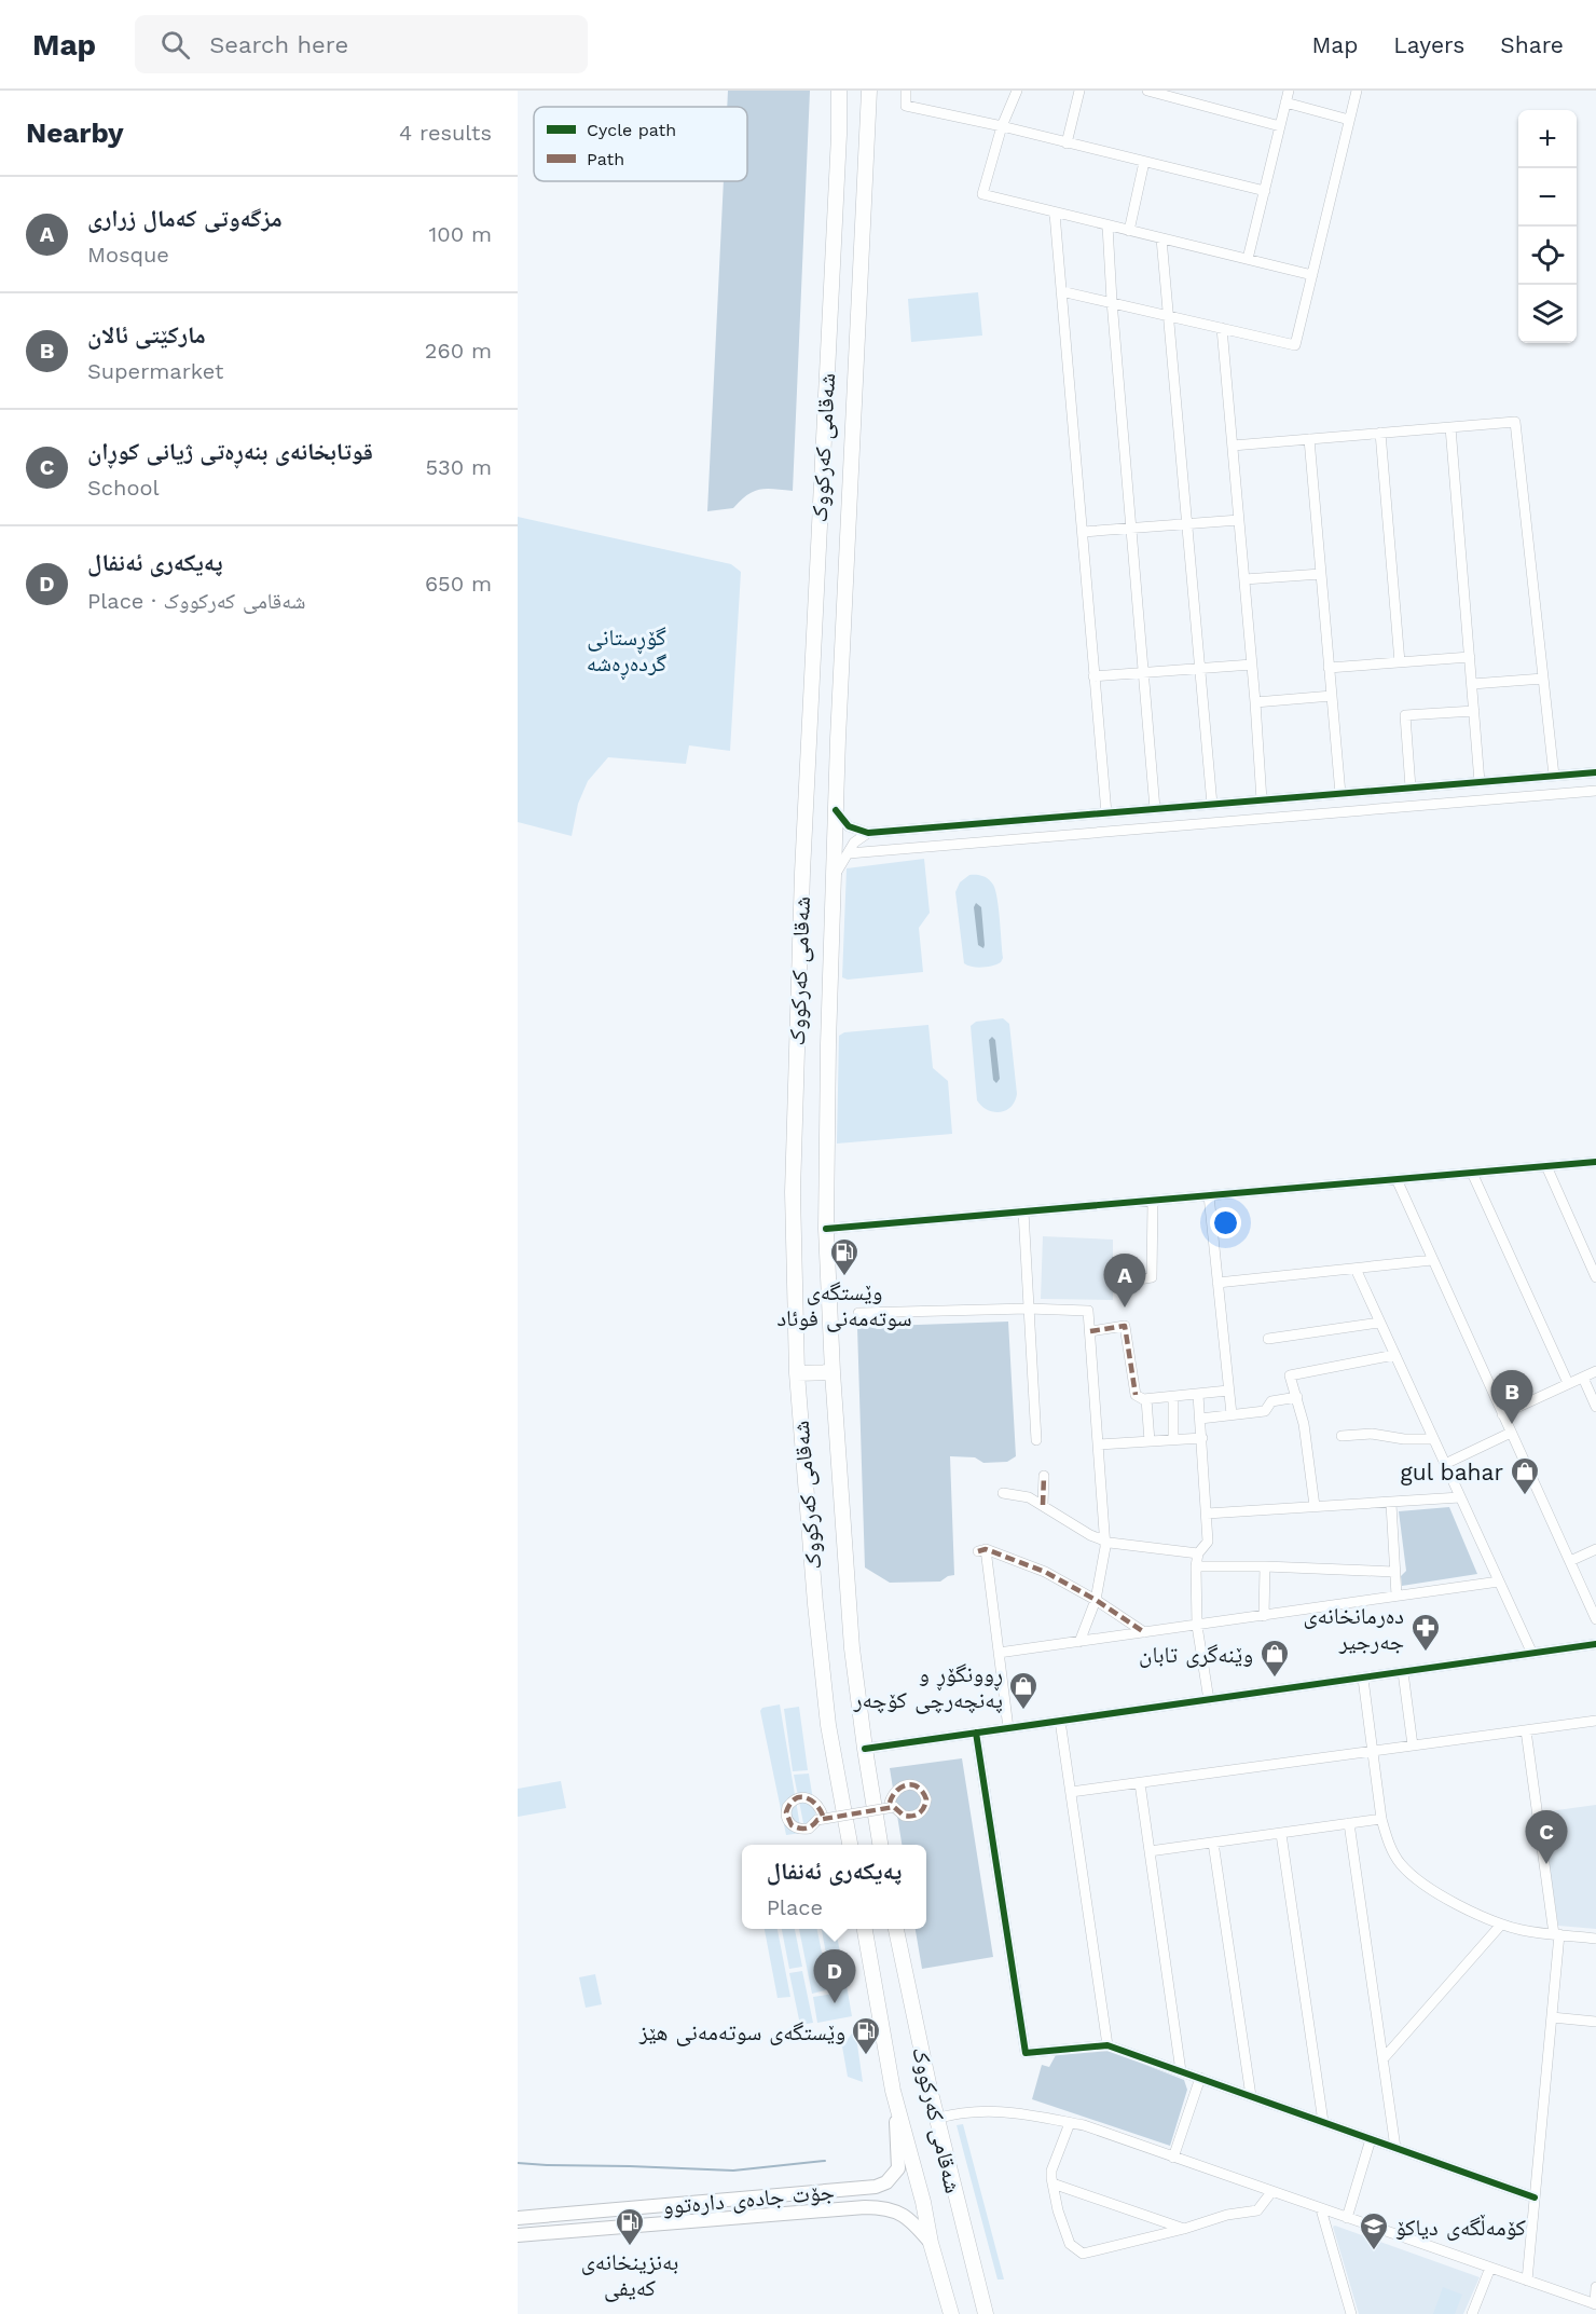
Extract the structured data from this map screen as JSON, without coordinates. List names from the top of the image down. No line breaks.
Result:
{"streets":{"highway":["شەقامی کەرکووک"],"main road":["جۆت جادەی دارەتوو"]},"crossings":[["شەقامی کەرکووک","جۆت جادەی دارەتوو"]],"parks":["گۆڕستانی گردەڕەشە"],"places":{"fuel station":["وێستگەی سوتەمەنی فوئاد","وێستگەی سوتەمەنی هێز","بەنزینخانەی کەیفی"],"shop":["gul bahar","وێنەگری تابان","ڕوونگۆڕ و پەنچەرچی کۆچەر"],"pharmacy":["دەرمانخانەی جەرجیر"],"school or university":["کۆمەڵگەی دیاکۆ"]},"legend":["Cycle path","Path"],"page":{"header":"Map","search":"Search here","nav":["Map","Layers","Share"],"heading":["Nearby","4 results"],"map_buttons":["+","−"],"list":[{"mark":"A","name":"مزگەوتی کەمال زراری","note":"Mosque","value":"100 m"},{"mark":"B","name":"مارکێتی ئالان","note":"Supermarket","value":"260 m"},{"mark":"C","name":"قوتابخانەی بنەڕەتی ژیانی کوڕان","note":"School","value":"530 m"},{"mark":"D","name":"پەیکەری ئەنفال","note":"Place · شەقامی کەرکووک","value":"650 m"}],"pins":["A","B","C","D"],"popup":["پەیکەری ئەنفال","Place"]}}
